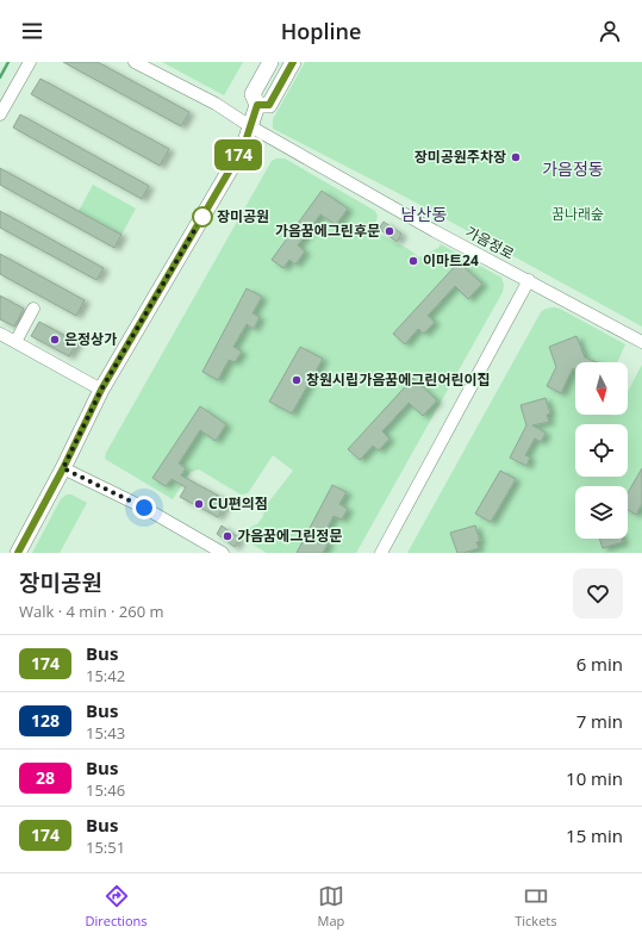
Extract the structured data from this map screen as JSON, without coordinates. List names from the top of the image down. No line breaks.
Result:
{"streets":{"street":["가음정로"]},"districts":["가음정동","남산동"],"parks":["꿈나래숲"],"places":["장미공원주차장","장미공원","가음꿈에그린후문","이마트24","은정상가","창원시립가음꿈에그린어린이집","CU편의점","가음꿈에그린정문"],"lines":["bus line 174"],"north":"bottom","page":{"header":"Hopline","on_map":"174","heading":["장미공원","Walk · 4 min · 260 m"],"list":[{"mark":"174","name":"Bus","note":"15:42","value":"6 min"},{"mark":"128","name":"Bus","note":"15:43","value":"7 min"},{"mark":"28","name":"Bus","note":"15:46","value":"10 min"},{"mark":"174","name":"Bus","note":"15:51","value":"15 min"}],"tabs":["Directions","Map","Tickets"]}}
